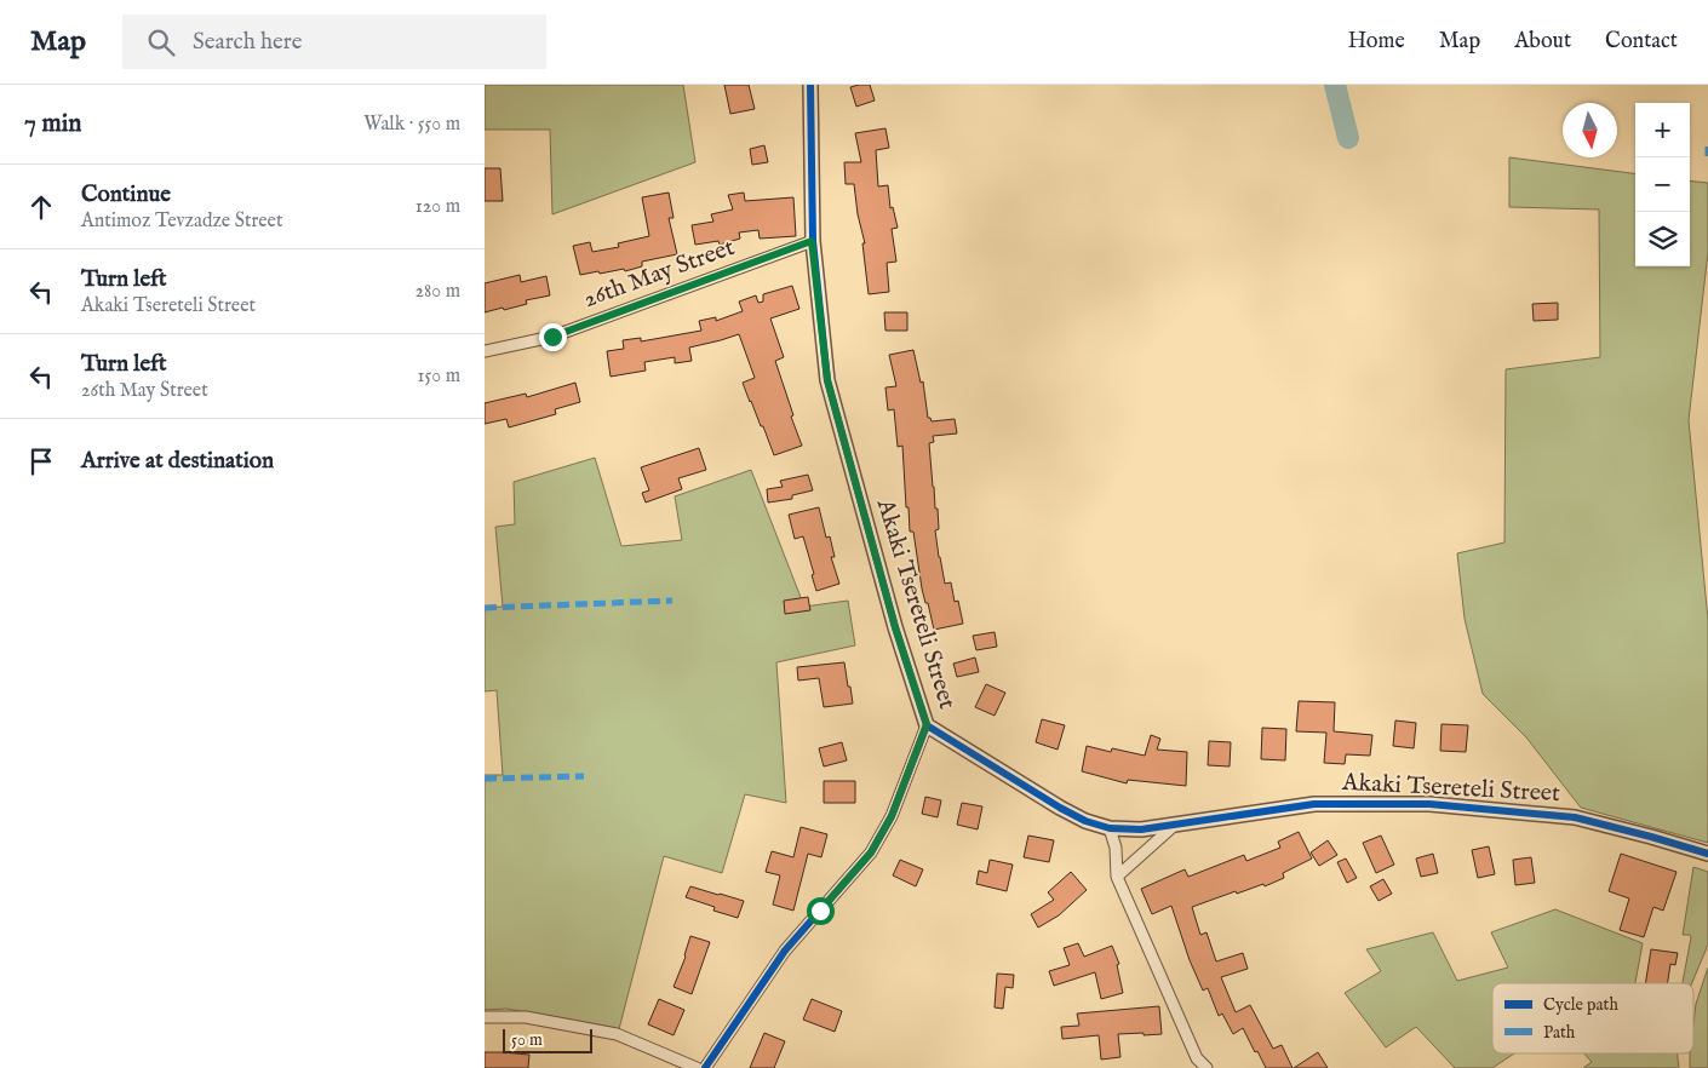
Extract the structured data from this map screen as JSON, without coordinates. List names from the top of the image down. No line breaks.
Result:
{"streets":{"street":["26th May Street","Akaki Tsereteli Street"]},"crossings":[["26th May Street","Akaki Tsereteli Street"]],"legend":["Cycle path","Path"],"scale_bar":"50 m","north":"bottom","page":{"header":"Map","search":"Search here","nav":["Home","Map","About","Contact"],"heading":["7 min","Walk · 550 m"],"map_buttons":["+","−"],"list":[["Continue","Antimoz Tevzadze Street","120 m"],["Turn left","Akaki Tsereteli Street","280 m"],["Turn left","26th May Street","150 m"],"Arrive at destination"],"scale":"50 m"}}
